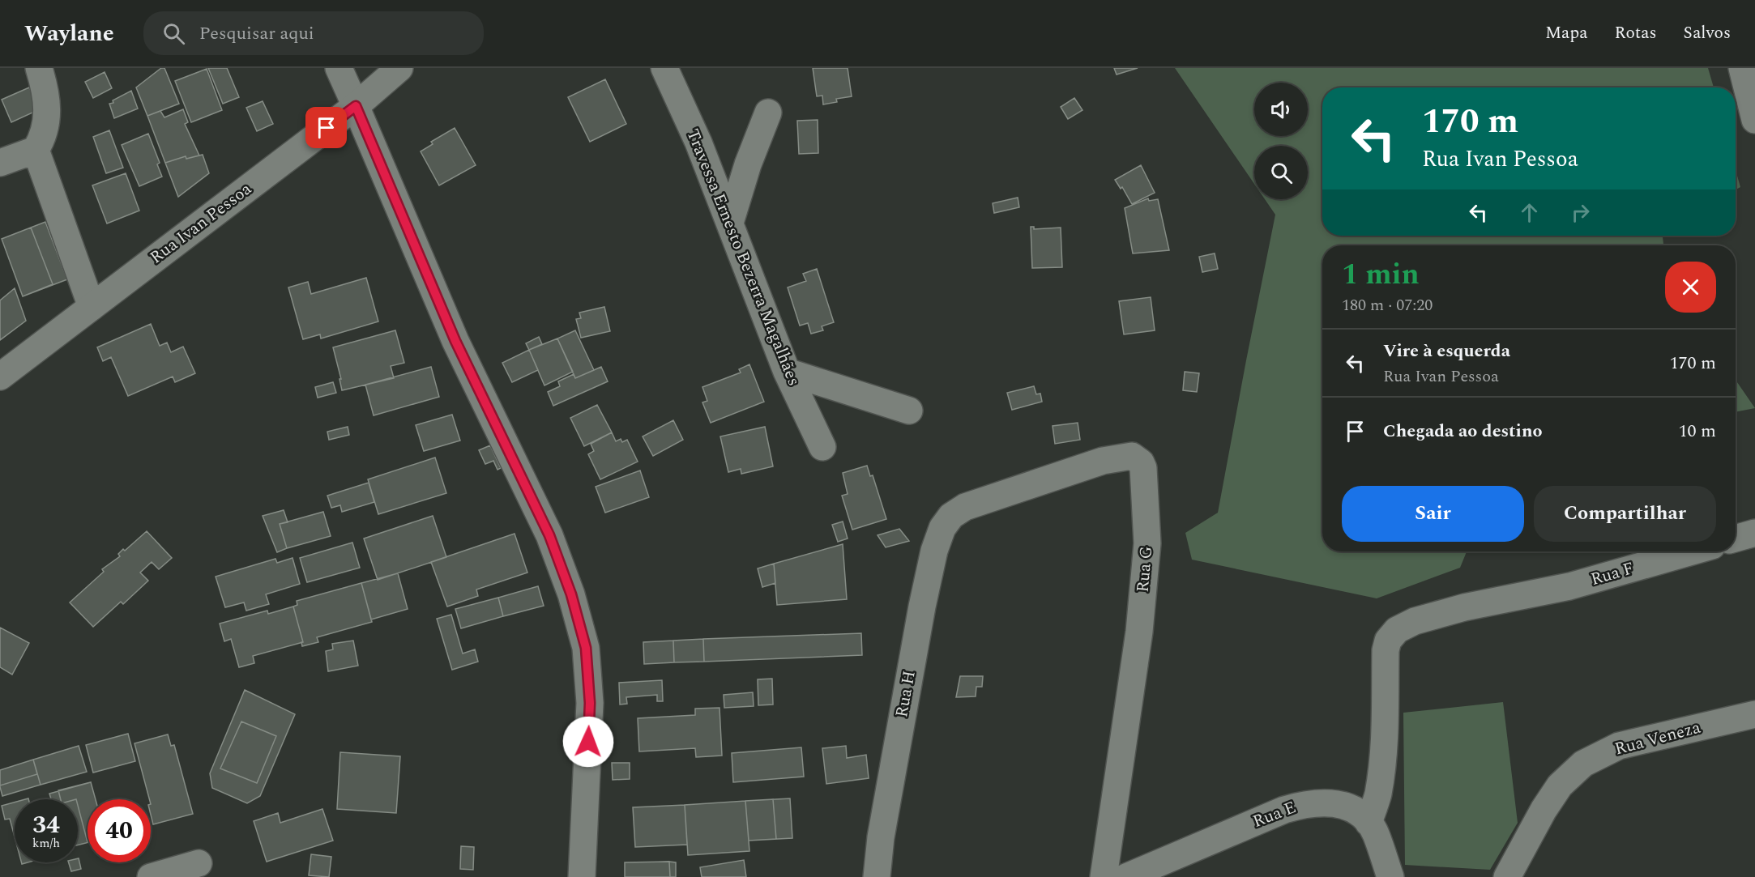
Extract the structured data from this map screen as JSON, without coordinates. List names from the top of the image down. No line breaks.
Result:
{"streets":{"street":["Rua Ivan Pessoa","Travessa Ernesto Bezerra Magalhães","Rua G","Rua F","Rua H","Rua Veneza","Rua E"]},"crossings":[["Rua G","Rua H"],["Rua F","Rua E"]],"page":{"header":"Waylane","search":"Pesquisar aqui","nav":["Mapa","Rotas","Salvos"],"turn":["170 m","Rua Ivan Pessoa"],"heading":["1 min","180 m · 07:20"],"list":[{"name":"Vire à esquerda","note":"Rua Ivan Pessoa","value":"170 m"},{"name":"Chegada ao destino","value":"10 m"}],"buttons":["Sair","Compartilhar"],"speed":"34 km/h","limit":"40"}}
